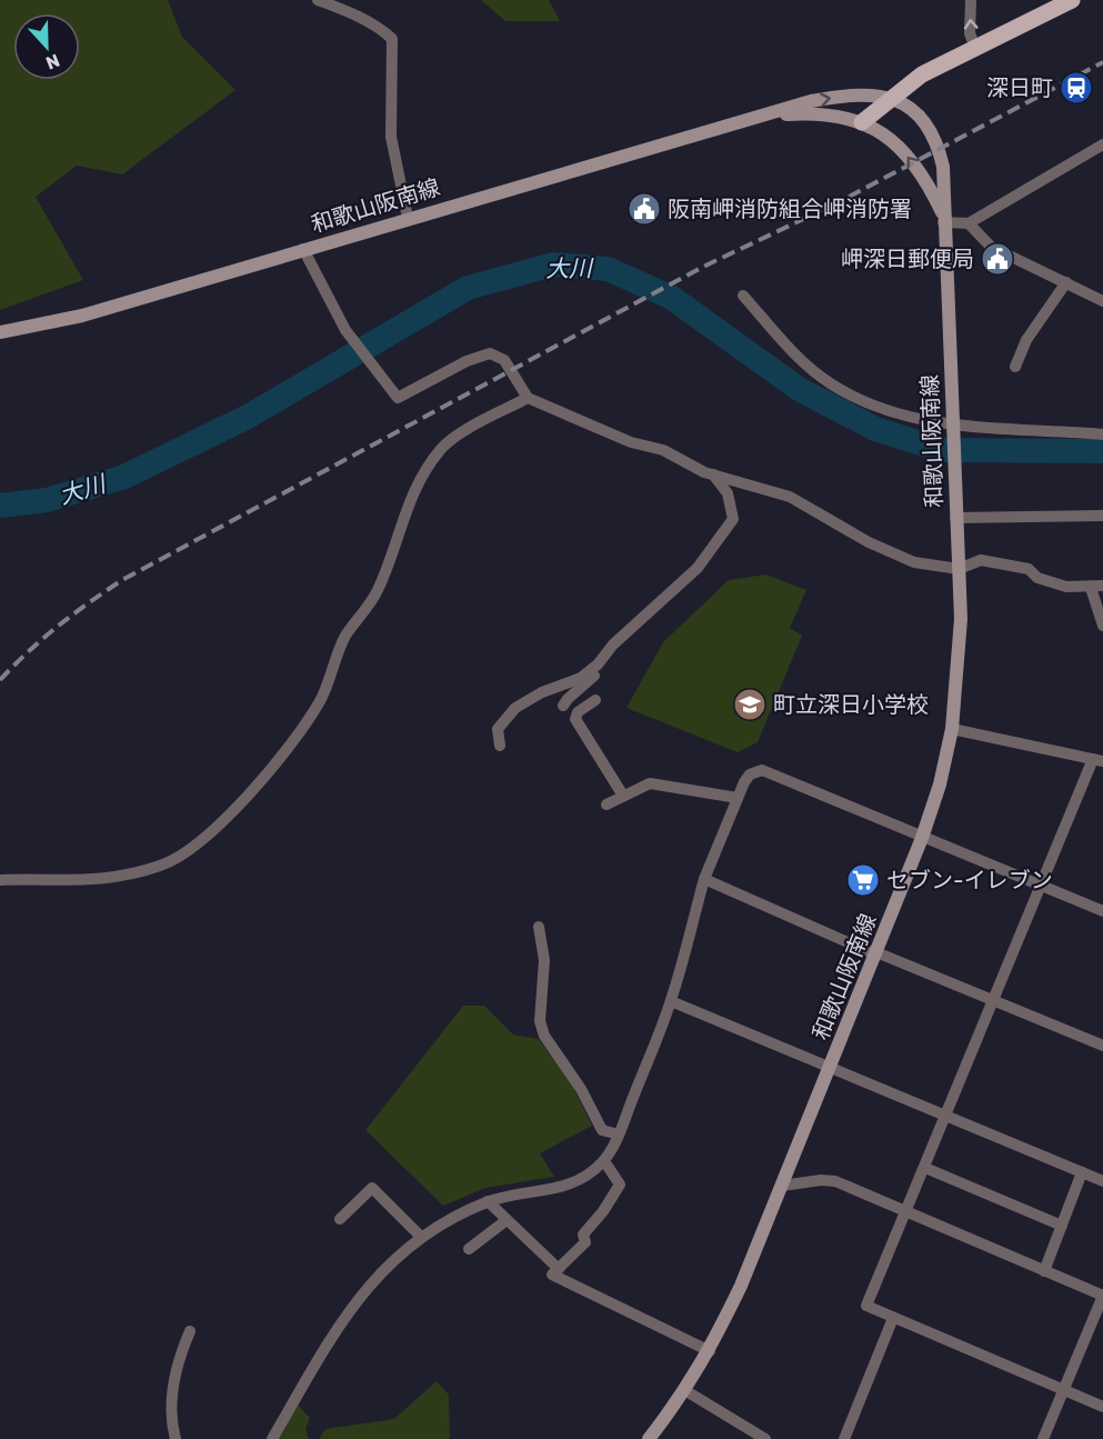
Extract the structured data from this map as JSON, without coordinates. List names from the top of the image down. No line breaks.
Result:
{"streets":{"main road":["和歌山阪南線"]},"water":["大川"],"places":{"station":["深日町"],"public building":["阪南岬消防組合岬消防署","岬深日郵便局"],"school or university":["町立深日小学校"],"supermarket":["セブン-イレブン"]},"north":"bottom"}
